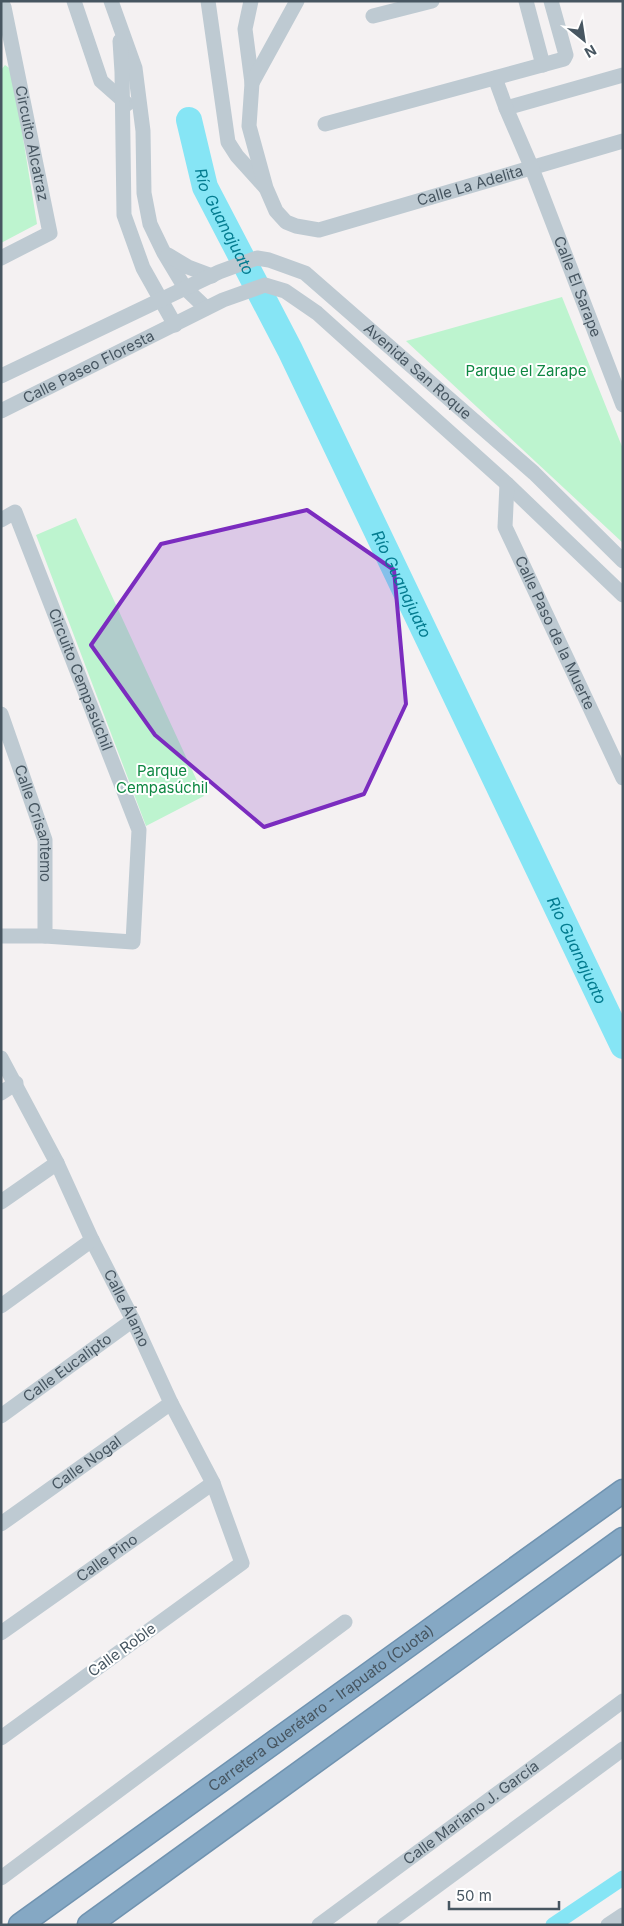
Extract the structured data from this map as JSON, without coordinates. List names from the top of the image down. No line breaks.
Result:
{"streets":{"highway":["Carretera Querétaro - Irapuato (Cuota)"],"street":["Circuito Alcatraz","Calle La Adelita","Calle El Sarape","Calle Paseo Floresta","Avenida San Roque","Calle Paso de la Muerte","Circuito Cempasúchil","Calle Crisantemo","Calle Álamo","Calle Eucalipto","Calle Nogal","Calle Pino","Calle Roble","Calle Mariano J. García"]},"crossings":[["Calle La Adelita","Calle El Sarape"],["Calle Paseo Floresta","Avenida San Roque"],["Avenida San Roque","Calle Paso de la Muerte"],["Circuito Cempasúchil","Calle Crisantemo"],["Calle Álamo","Calle Eucalipto"],["Calle Álamo","Calle Nogal"],["Calle Álamo","Calle Pino"],["Calle Álamo","Calle Roble"]],"water":["Río Guanajuato"],"parks":["Parque el Zarape","Parque Cempasúchil"],"scale_bar":"50 m","north":"bottom right"}
